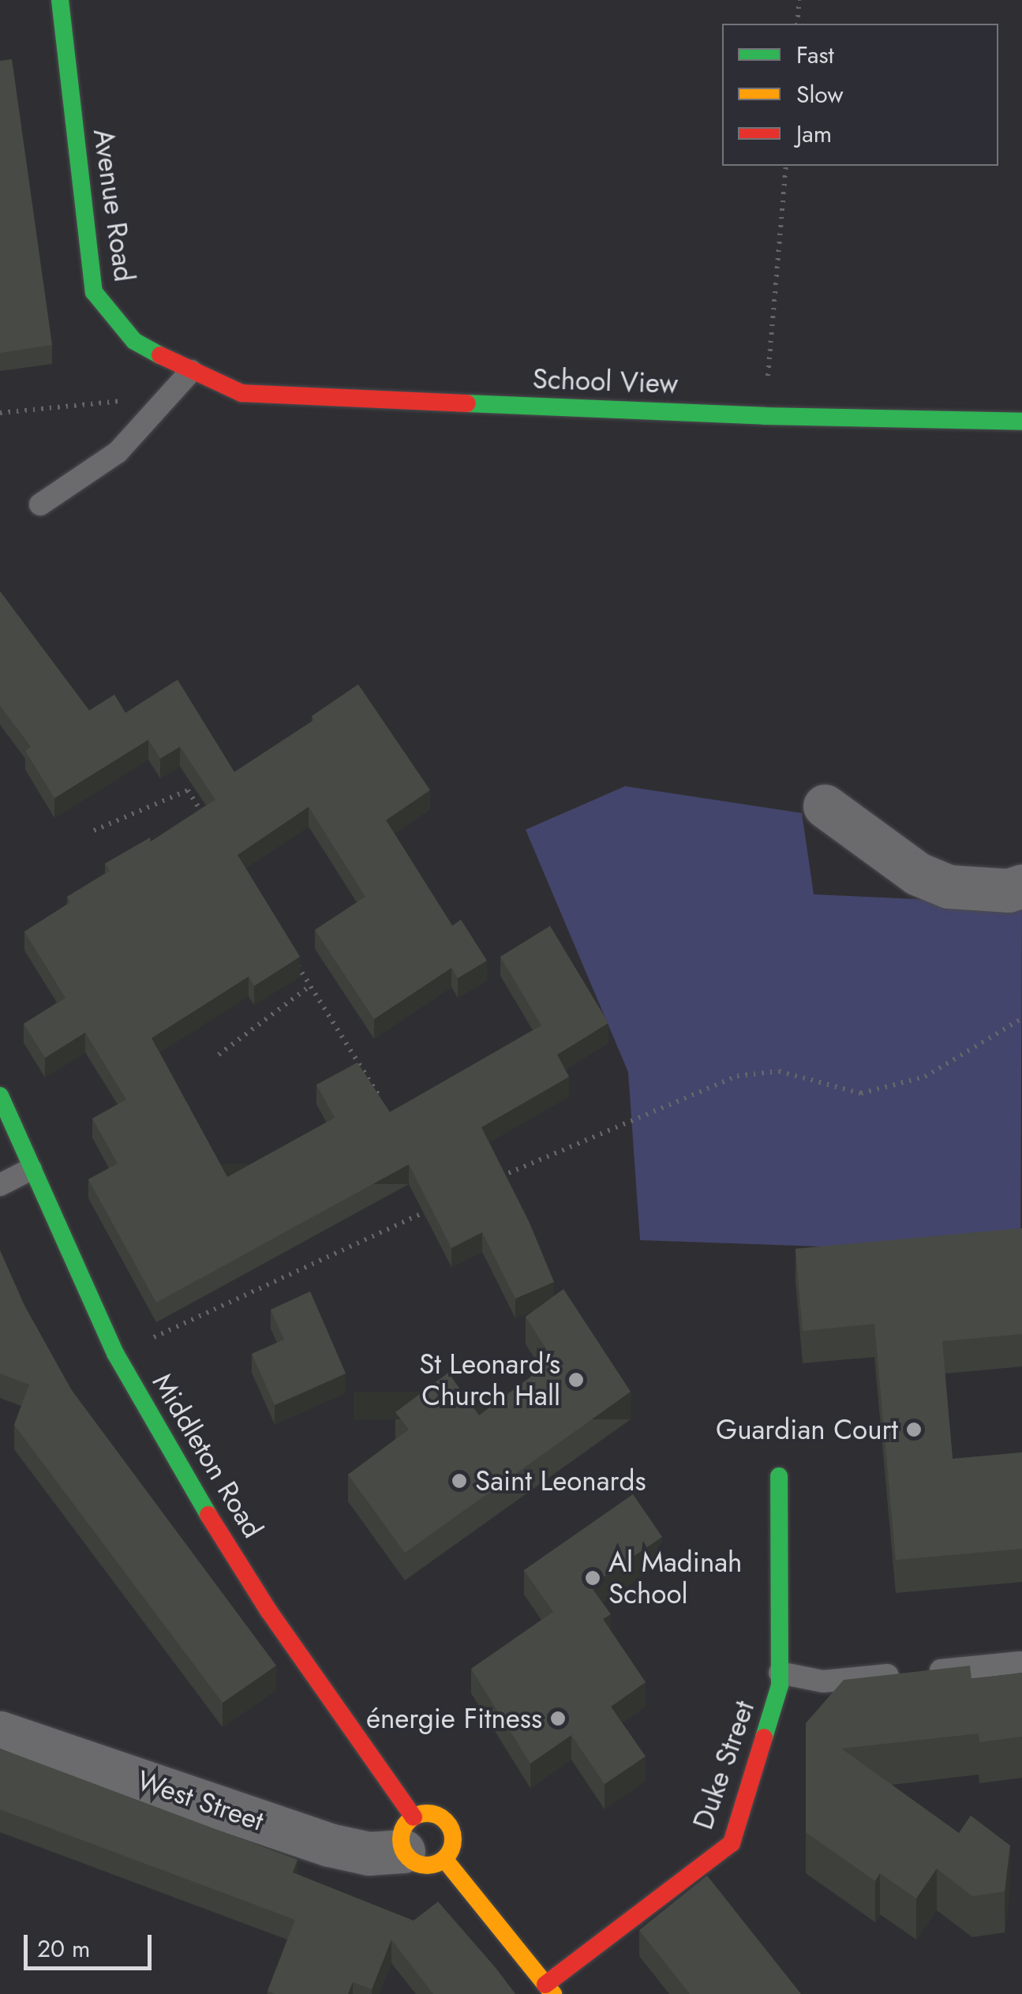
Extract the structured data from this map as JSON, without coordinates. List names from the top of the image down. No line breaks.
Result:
{"streets":{"street":["Avenue Road","School View","Middleton Road","Duke Street","West Street"]},"crossings":[["Avenue Road","School View"],["Middleton Road","Duke Street"],["Middleton Road","West Street"]],"places":["St Leonard's Church Hall","Guardian Court","Saint Leonards","Al Madinah School","énergie Fitness"],"legend":["Fast","Slow","Jam"],"scale_bar":"20 m"}
